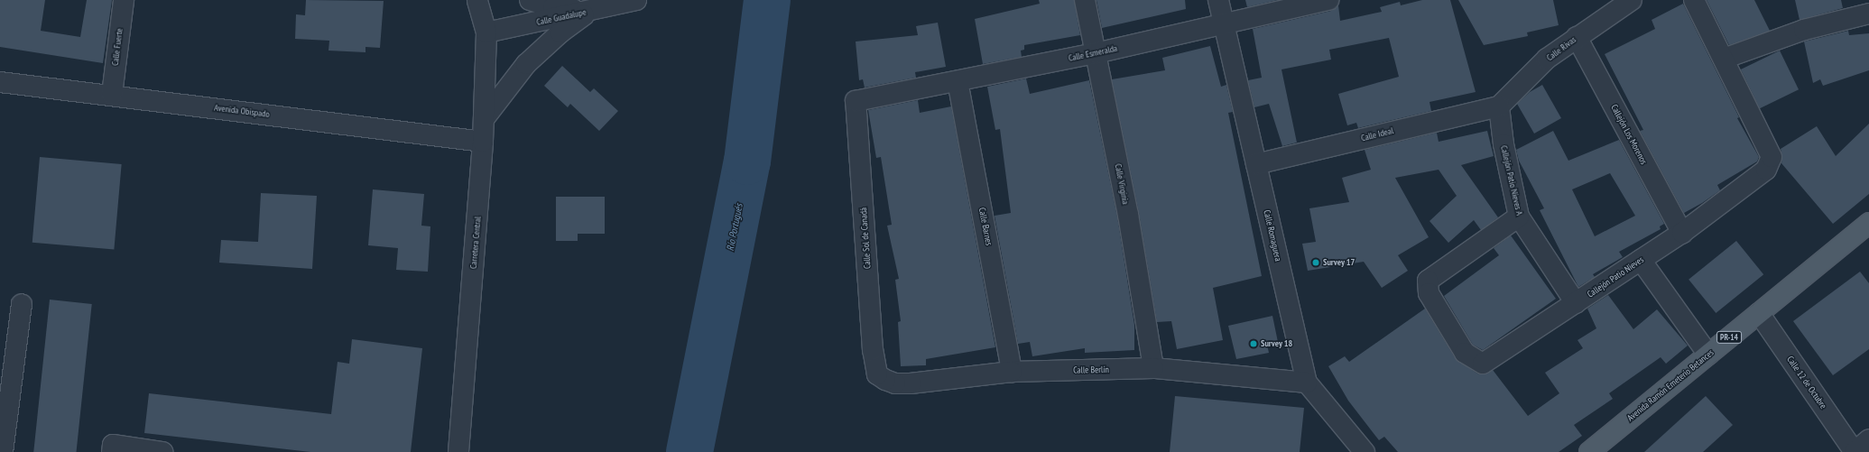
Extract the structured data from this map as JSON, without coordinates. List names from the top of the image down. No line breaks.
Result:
{"streets":{"main road":["PR-14","Avenida Ramón Emeterio Betances"],"street":["Calle Guadalupe","Calle Fuerte","Calle Rivas","Calle Esmeralda","Avenida Obispado","Calle Ideal","Callejón Los Morenos","Callejón Patio Nieves A","Calle Virginia","Calle Barnes","Calle Romaguera","Calle Sol de Canadá","Carretera Central","Callejón Patio Nieves","Calle Berlín","Calle 12 de Octubre"]},"crossings":[["Calle Guadalupe","Carretera Central"],["Calle Fuerte","Avenida Obispado"],["Calle Rivas","Calle Ideal"],["Calle Rivas","Callejón Los Morenos"],["Calle Rivas","Callejón Patio Nieves A"],["Calle Esmeralda","Calle Virginia"],["Calle Esmeralda","Calle Barnes"],["Calle Esmeralda","Calle Romaguera"],["Calle Esmeralda","Calle Sol de Canadá"],["Avenida Obispado","Carretera Central"],["Calle Ideal","Callejón Patio Nieves A"],["Calle Ideal","Calle Romaguera"],["Callejón Los Morenos","Callejón Patio Nieves"],["Callejón Patio Nieves A","Callejón Patio Nieves"],["Calle Virginia","Calle Berlín"],["Calle Barnes","Calle Berlín"],["Calle Romaguera","Calle Berlín"],["Calle Sol de Canadá","Calle Berlín"],["Calle 12 de Octubre","Avenida Ramón Emeterio Betances"]],"water":["Río Portugués"],"places":["Survey 17","Survey 18"]}
